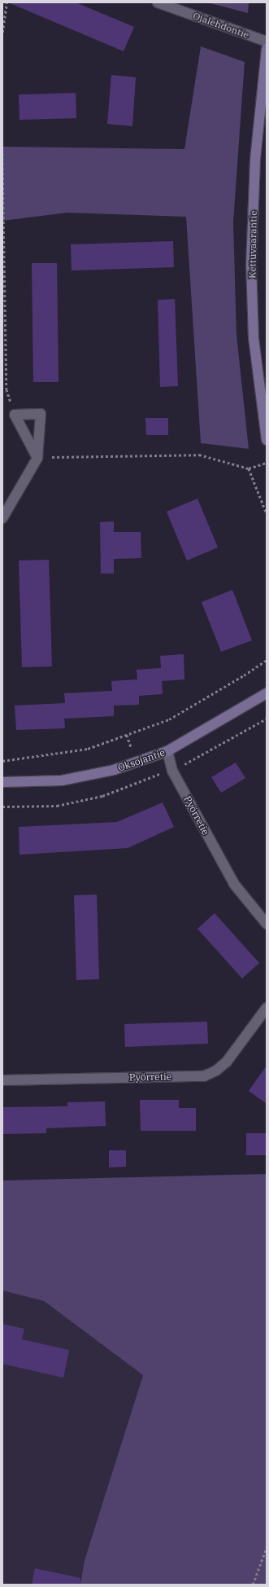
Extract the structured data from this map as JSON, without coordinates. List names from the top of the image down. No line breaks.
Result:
{"streets":{"street":["Ojalehdontie","Kettuvaarantie","Oksojantie","Pyörretie"]},"crossings":[["Oksojantie","Pyörretie"]]}
